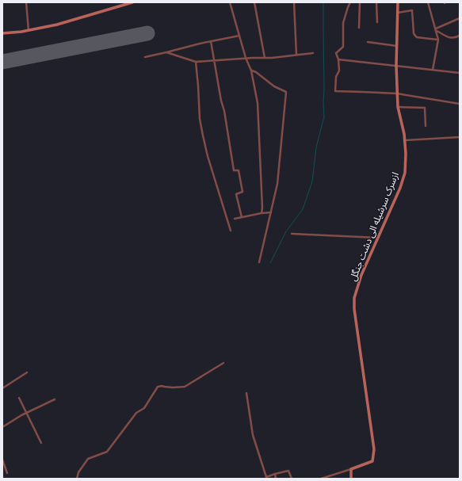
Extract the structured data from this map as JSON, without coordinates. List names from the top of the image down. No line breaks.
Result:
{"streets":{"street":["ازسرک سرشیله الی دشت جنگل"]}}
